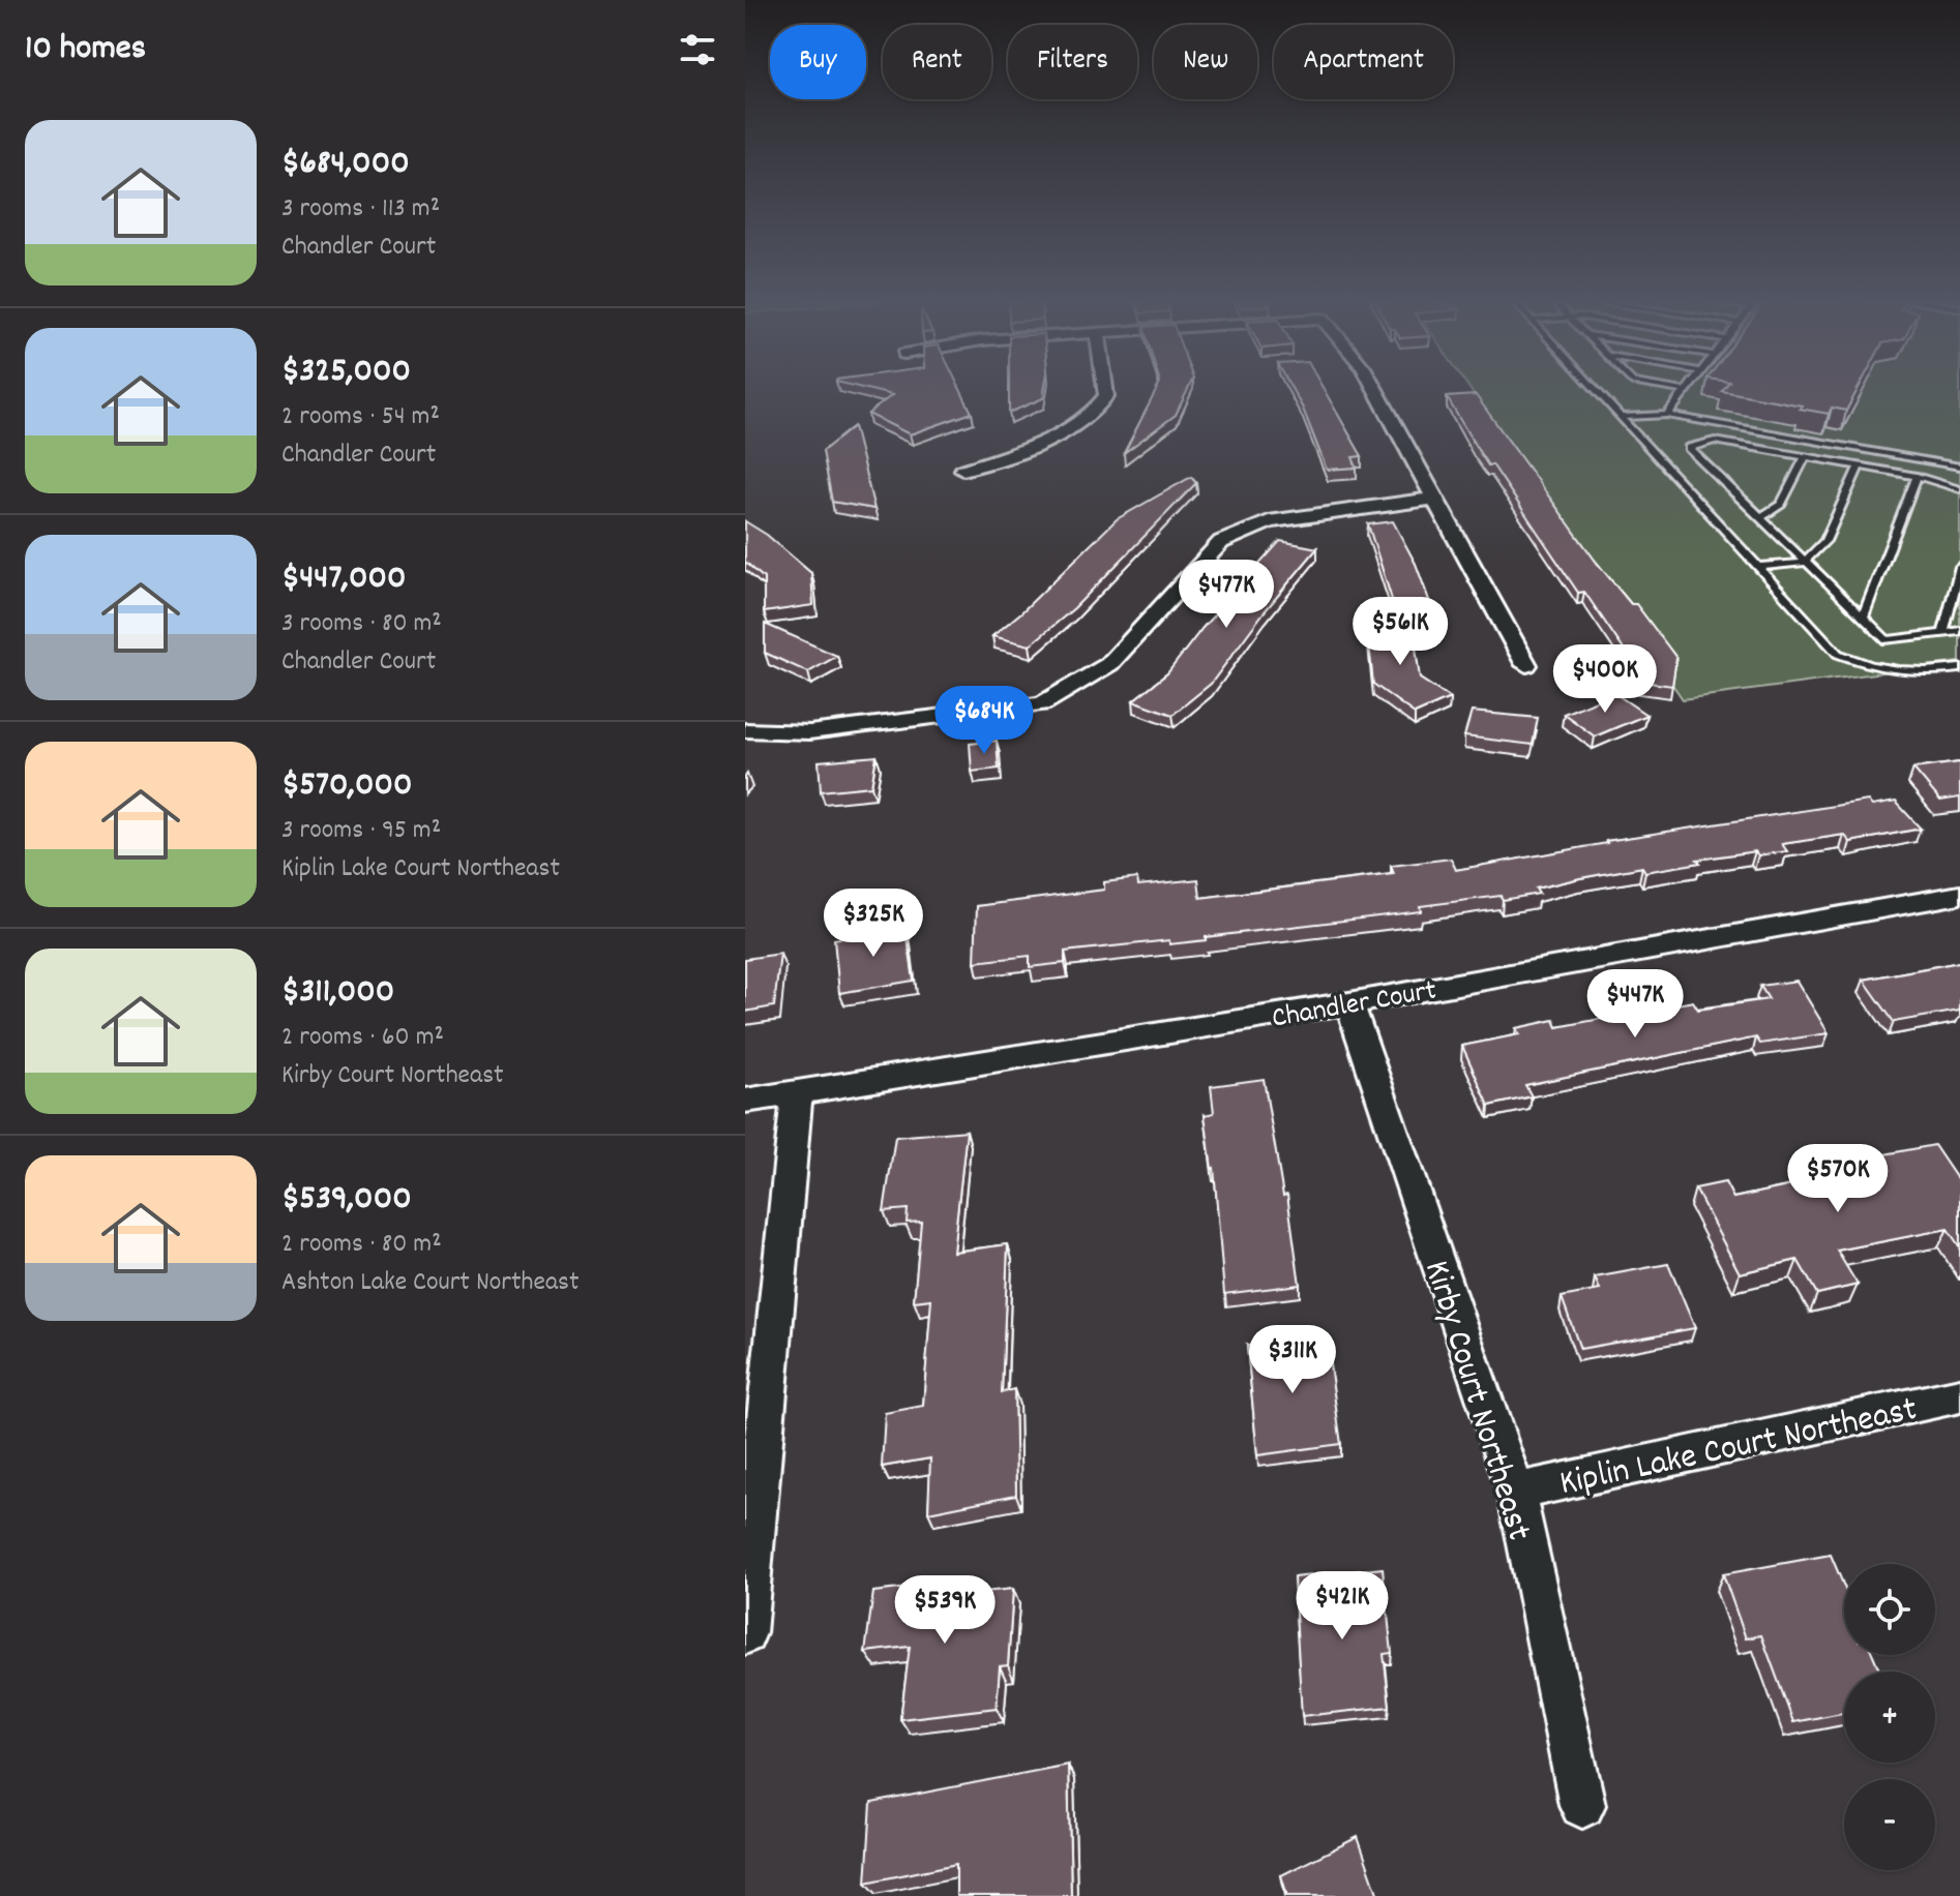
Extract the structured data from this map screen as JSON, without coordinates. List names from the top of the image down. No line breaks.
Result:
{"streets":{"street":["Chandler Court","Kirby Court Northeast","Kiplin Lake Court Northeast"]},"crossings":[["Chandler Court","Kirby Court Northeast"],["Kirby Court Northeast","Kiplin Lake Court Northeast"]],"page":{"heading":"10 homes","chip":["Buy","Rent","Filters","New","Apartment"],"list":[{"name":"$684,000","note":"3 rooms · 113 m² · Chandler Court"},{"name":"$325,000","note":"2 rooms · 54 m² · Chandler Court"},{"name":"$447,000","note":"3 rooms · 80 m² · Chandler Court"},{"name":"$570,000","note":"3 rooms · 95 m² · Kiplin Lake Court Northeast"},{"name":"$311,000","note":"2 rooms · 60 m² · Kirby Court Northeast"},{"name":"$539,000","note":"2 rooms · 80 m² · Ashton Lake Court Northeast"}],"price":["$477K","$561K","$400K","$684K","$325K","$447K","$570K","$311K","$421K","$539K"],"map_buttons":["+","−"]}}
